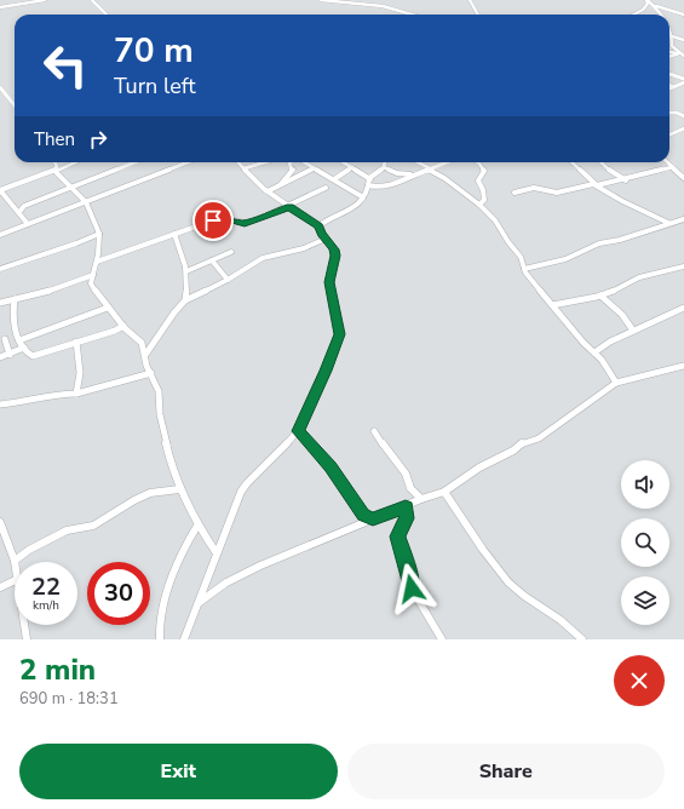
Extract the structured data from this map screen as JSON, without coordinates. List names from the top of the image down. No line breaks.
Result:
{"page":{"turn":["70 m","Turn left"],"then":"Then","speed":"22 km/h","limit":"30","heading":["2 min","690 m · 18:31"],"buttons":["Exit","Share"]}}
